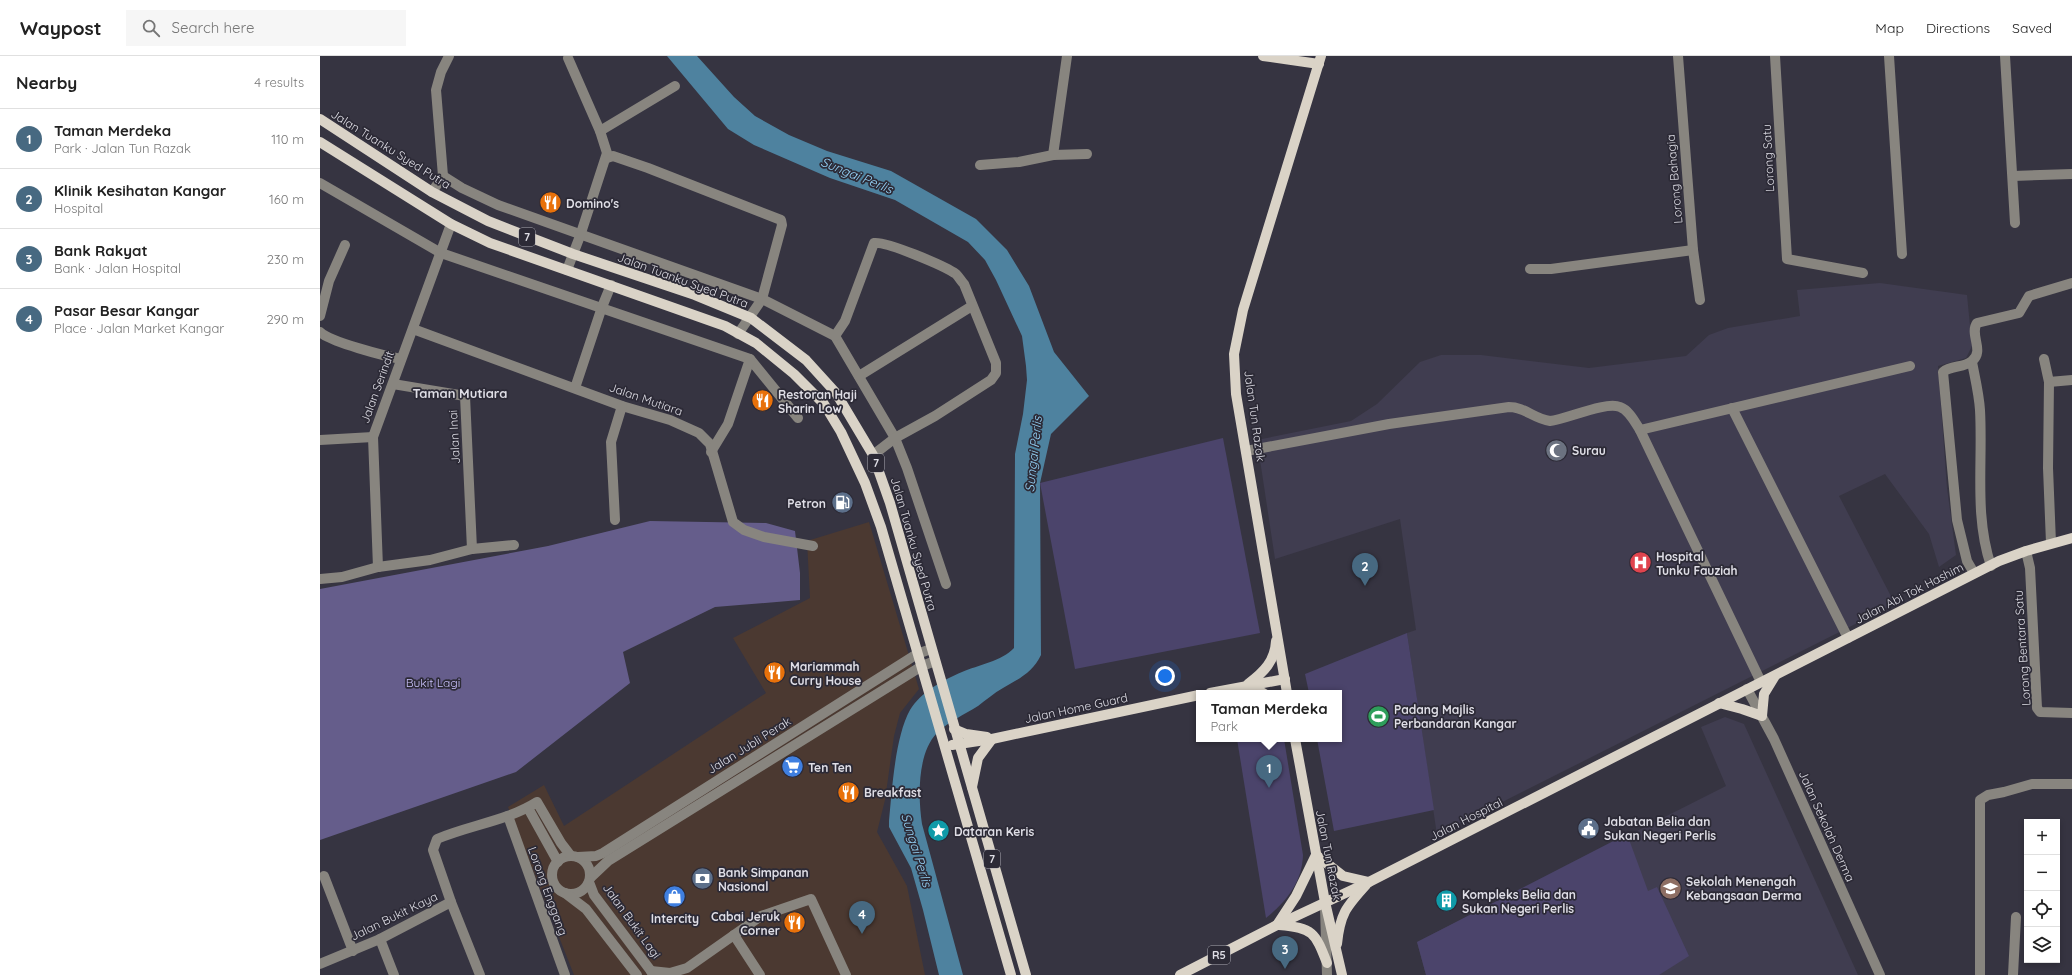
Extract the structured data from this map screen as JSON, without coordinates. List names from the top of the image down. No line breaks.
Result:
{"streets":{"main road":["Jalan Tuanku Syed Putra","7","Jalan Tun Razak","Jalan Abi Tok Hashim","Jalan Home Guard","Jalan Hospital","R5"],"street":["Lorong Satu","Lorong Bahagia","Jalan Serindit","Jalan Mutiara","Jalan Inai","Lorong Bentara Satu","Jalan Jubli Perak","Jalan Sekolah Derma","Lorong Enggang","Jalan Bukit Kaya","Jalan Bukit Lagi"]},"crossings":[["Jalan Tuanku Syed Putra","7"],["Jalan Tuanku Syed Putra","Jalan Jubli Perak"],["7","Jalan Serindit"],["7","Jalan Home Guard"],["7","Jalan Jubli Perak"],["Jalan Serindit","Jalan Mutiara"],["Jalan Serindit","Jalan Inai"],["Jalan Tun Razak","Jalan Hospital"],["Jalan Abi Tok Hashim","Lorong Bentara Satu"],["Jalan Abi Tok Hashim","Jalan Hospital"],["Jalan Jubli Perak","Jalan Bukit Kaya"],["Jalan Jubli Perak","Jalan Bukit Lagi"],["Jalan Hospital","Jalan Sekolah Derma"],["Lorong Enggang","Jalan Bukit Kaya"],["Jalan Bukit Kaya","Jalan Bukit Lagi"]],"districts":["Taman Mutiara"],"water":["Sungai Perlis"],"parks":["Bukit Lagi"],"places":{"restaurant":["Domino's","Restoran Haji Sharin Low","Mariammah Curry House","Breakfast","Cabai Jeruk Corner"],"mosque":["Surau"],"fuel station":["Petron"],"hospital":["Hospital Tunku Fauziah"],"sports":["Padang Majlis Perbandaran Kangar"],"supermarket":["Ten Ten"],"public building":["Jabatan Belia dan Sukan Negeri Perlis"],"place":["Dataran Keris"],"bank":["Bank Simpanan Nasional"],"school or university":["Sekolah Menengah Kebangsaan Derma"],"shop":["Intercity"],"building":["Kompleks Belia dan Sukan Negeri Perlis"]},"page":{"header":"Waypost","search":"Search here","nav":["Map","Directions","Saved"],"heading":["Nearby","4 results"],"list":[{"mark":"1","name":"Taman Merdeka","note":"Park · Jalan Tun Razak","value":"110 m"},{"mark":"2","name":"Klinik Kesihatan Kangar","note":"Hospital","value":"160 m"},{"mark":"3","name":"Bank Rakyat","note":"Bank · Jalan Hospital","value":"230 m"},{"mark":"4","name":"Pasar Besar Kangar","note":"Place · Jalan Market Kangar","value":"290 m"}],"pins":["2","1","4","3"],"popup":["Taman Merdeka","Park"],"map_buttons":["+","−"]}}
